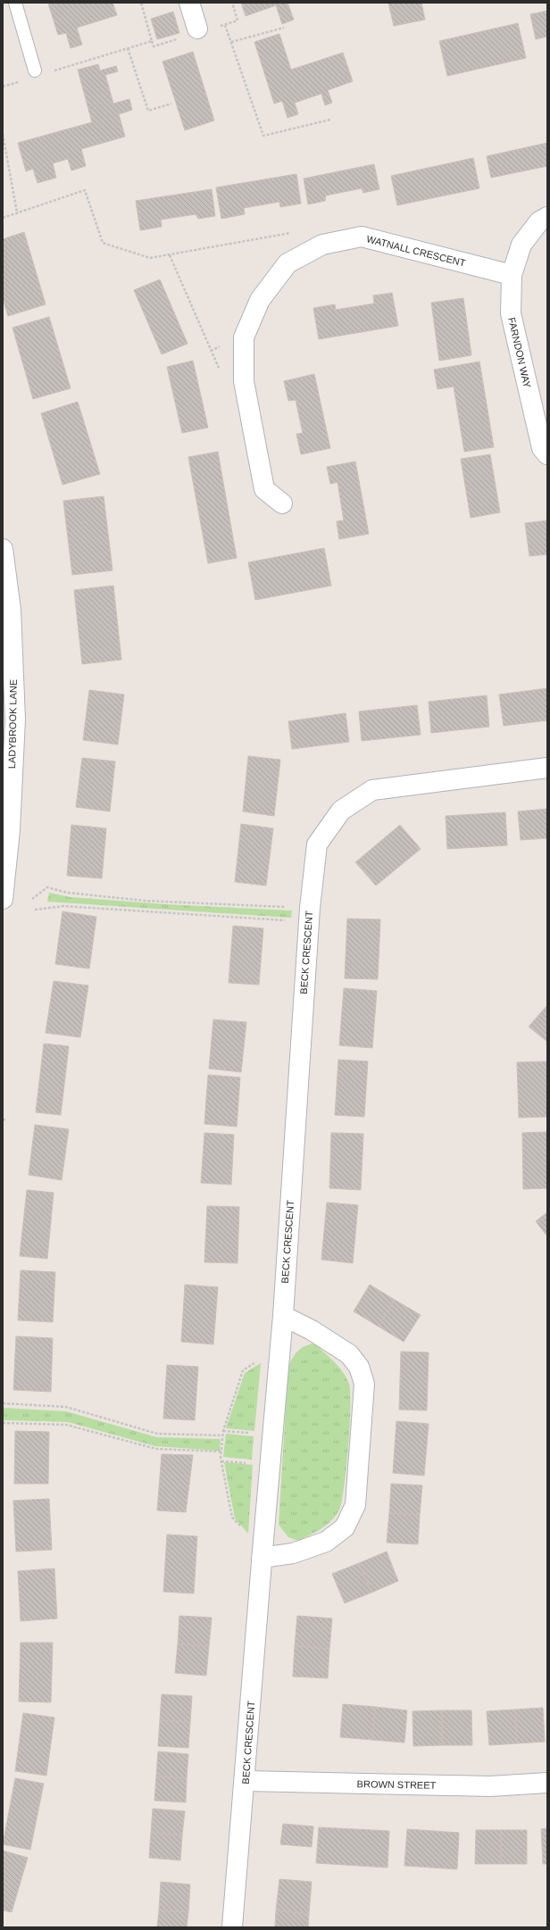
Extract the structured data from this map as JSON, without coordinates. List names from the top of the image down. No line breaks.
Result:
{"streets":{"street":["WATNALL CRESCENT","FARNDON WAY","LADYBROOK LANE","BECK CRESCENT","BROWN STREET"]},"crossings":[["WATNALL CRESCENT","FARNDON WAY"],["BECK CRESCENT","BROWN STREET"]]}
